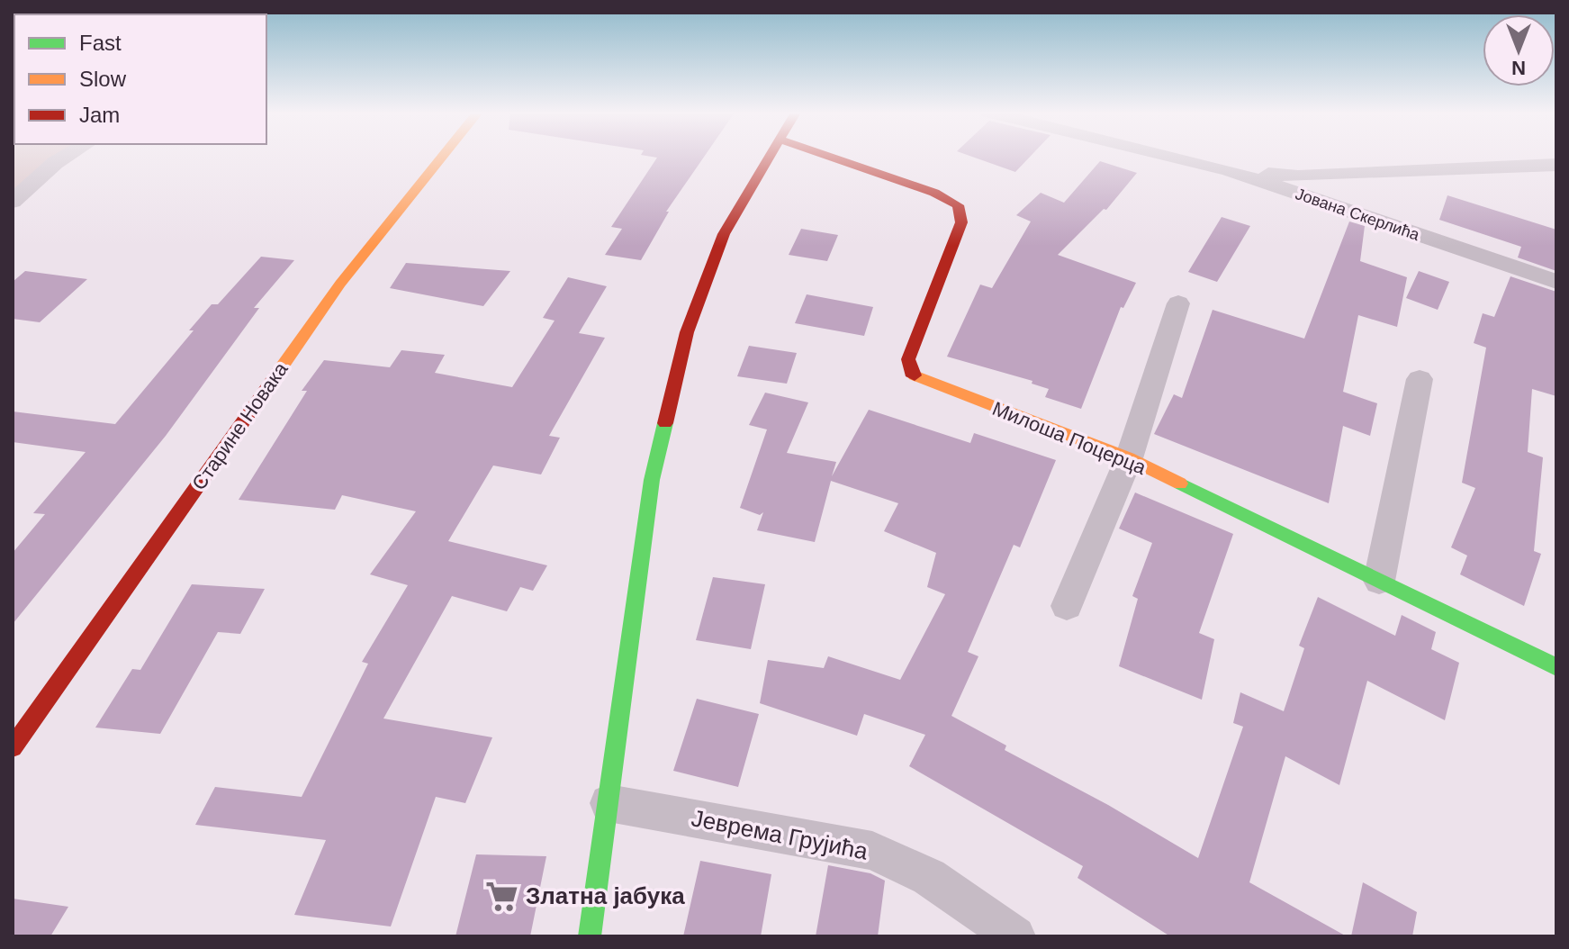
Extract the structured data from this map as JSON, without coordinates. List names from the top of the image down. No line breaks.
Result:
{"streets":{"street":["Јована Скерлића","Старине Новака","Милоша Поцерца","Јеврема Грујића"]},"places":{"supermarket":["Златна јабука"]},"legend":["Fast","Slow","Jam"],"north":"bottom"}
